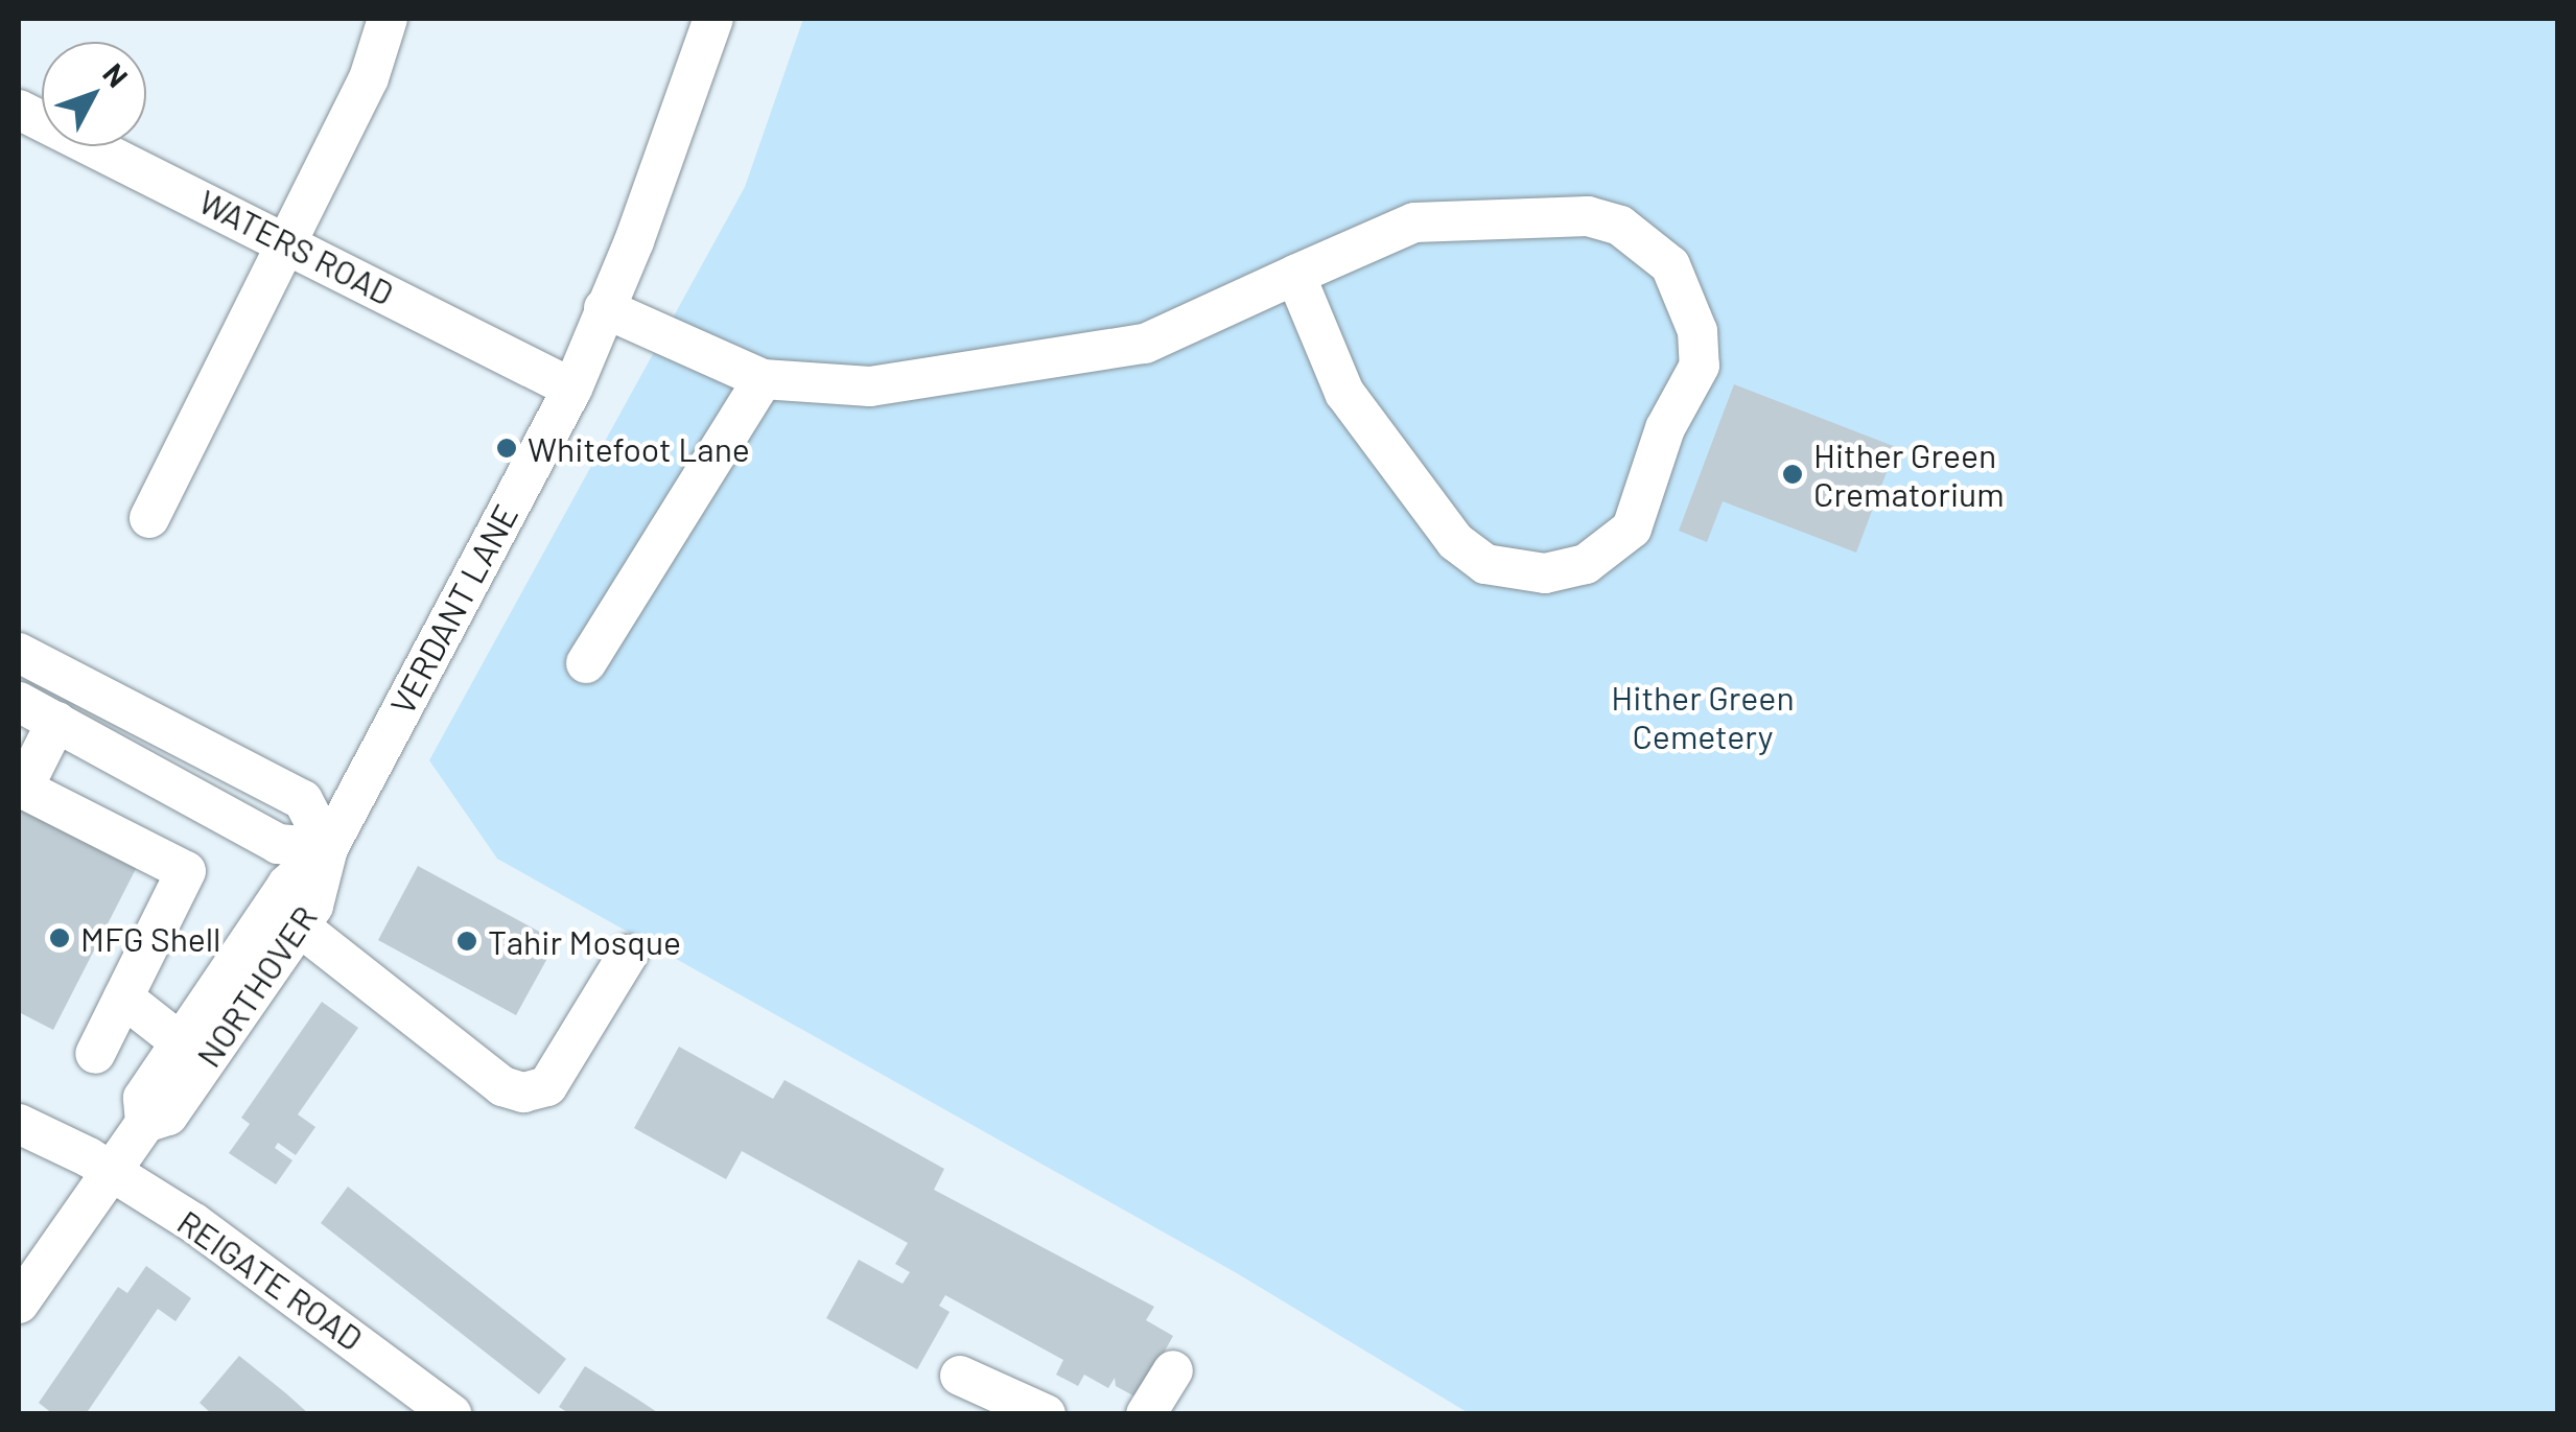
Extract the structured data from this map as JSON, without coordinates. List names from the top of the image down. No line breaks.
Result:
{"streets":{"street":["WATERS ROAD","VERDANT LANE","NORTHOVER","REIGATE ROAD"]},"crossings":[["WATERS ROAD","VERDANT LANE"],["VERDANT LANE","NORTHOVER"],["NORTHOVER","REIGATE ROAD"]],"parks":["Hither Green Cemetery"],"places":["Whitefoot Lane","Hither Green Crematorium","MFG Shell","Tahir Mosque"],"north":"top right"}
